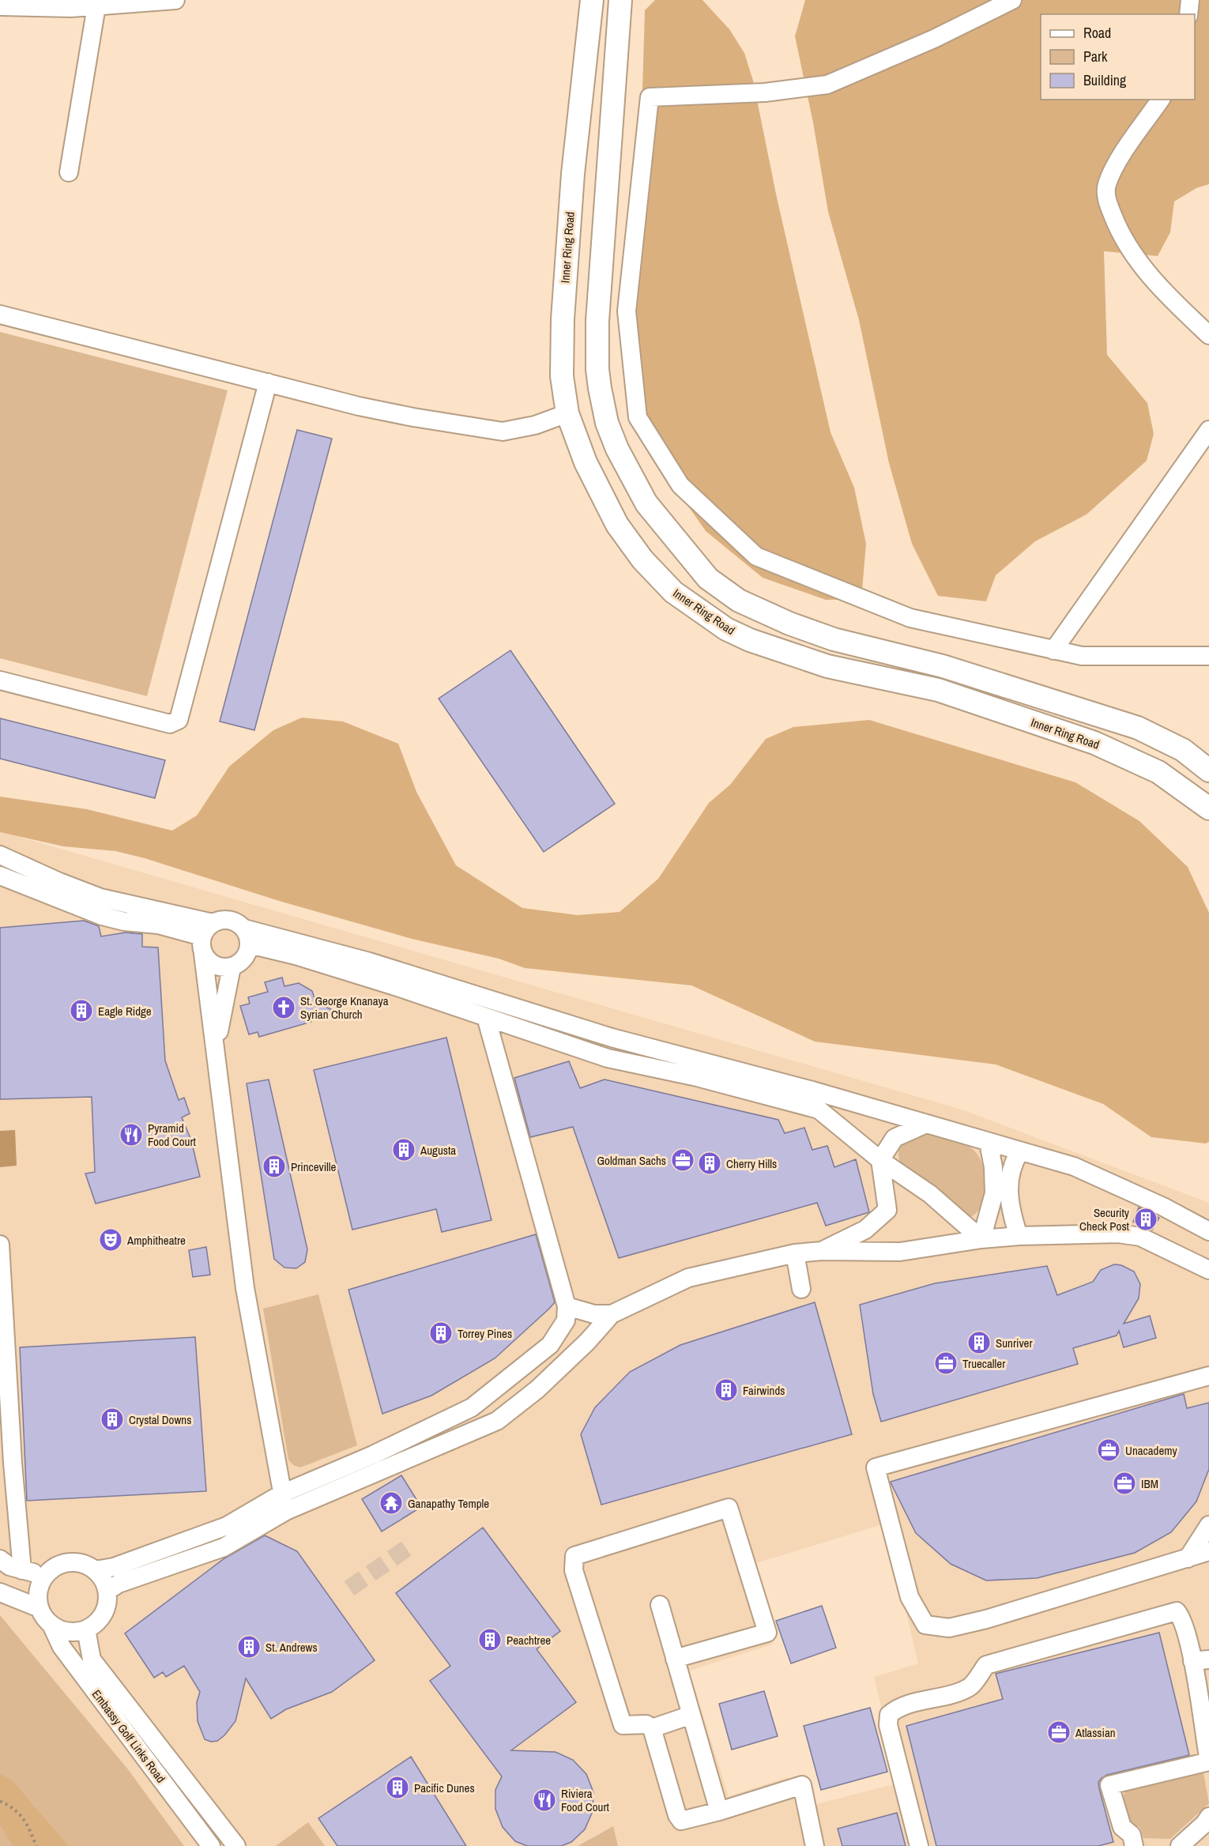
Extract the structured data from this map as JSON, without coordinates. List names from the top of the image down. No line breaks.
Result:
{"streets":{"main road":["Inner Ring Road"],"street":["Embassy Golf Links Road"]},"places":{"church":["St. George Knanaya Syrian Church"],"building":["Eagle Ridge","Augusta","Cherry Hills","Princeville","Security Check Post","Torrey Pines","Sunriver","Fairwinds","Crystal Downs","Peachtree","St. Andrews","Pacific Dunes"],"restaurant":["Pyramid Food Court","Riviera Food Court"],"office":["Goldman Sachs","Truecaller","Unacademy","IBM","Atlassian"],"theatre":["Amphitheatre"],"temple":["Ganapathy Temple"]},"legend":["Road","Park","Building"]}
